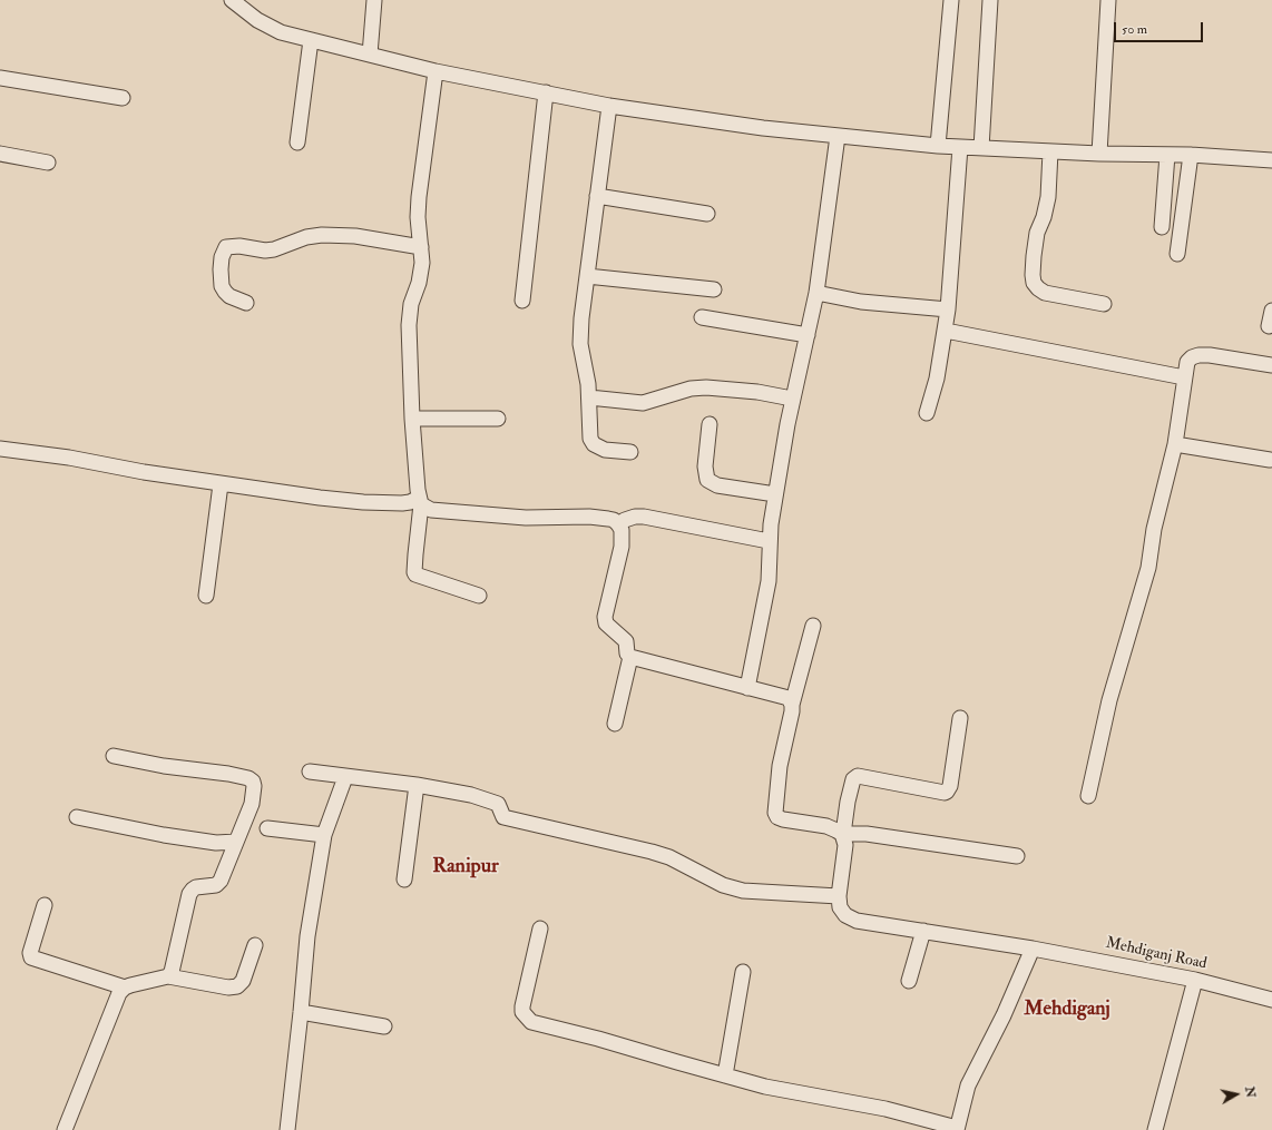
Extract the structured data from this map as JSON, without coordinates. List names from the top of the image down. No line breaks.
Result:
{"streets":{"street":["Mehdiganj Road"]},"districts":["Ranipur","Mehdiganj"],"scale_bar":"50 m","north":"right"}
